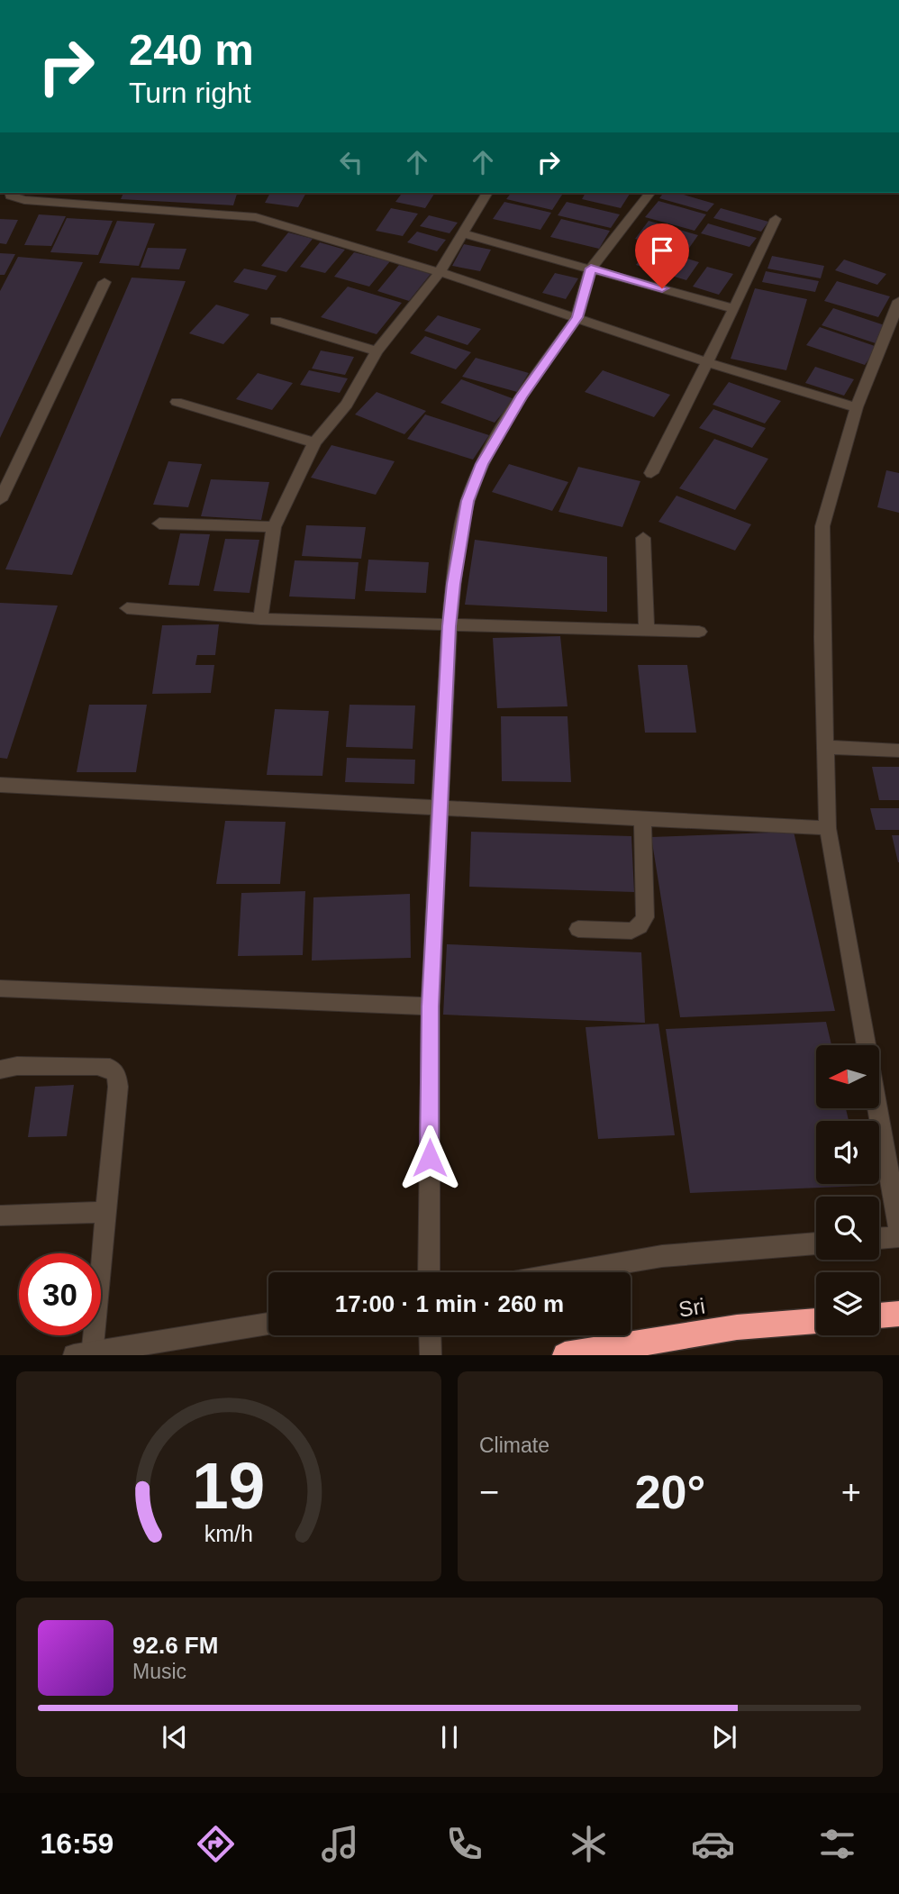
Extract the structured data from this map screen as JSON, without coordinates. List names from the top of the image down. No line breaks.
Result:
{"streets":{"highway":["Sri"]},"north":"left","page":{"turn":["240 m","Turn right"],"limit":"30","trip":"17:00 · 1 min · 260 m","tile":"Climate","heat":["−","20°","+"],"song":["92.6 FM","Music"],"tabs":"16:59","gauge":["19","km/h"]}}
